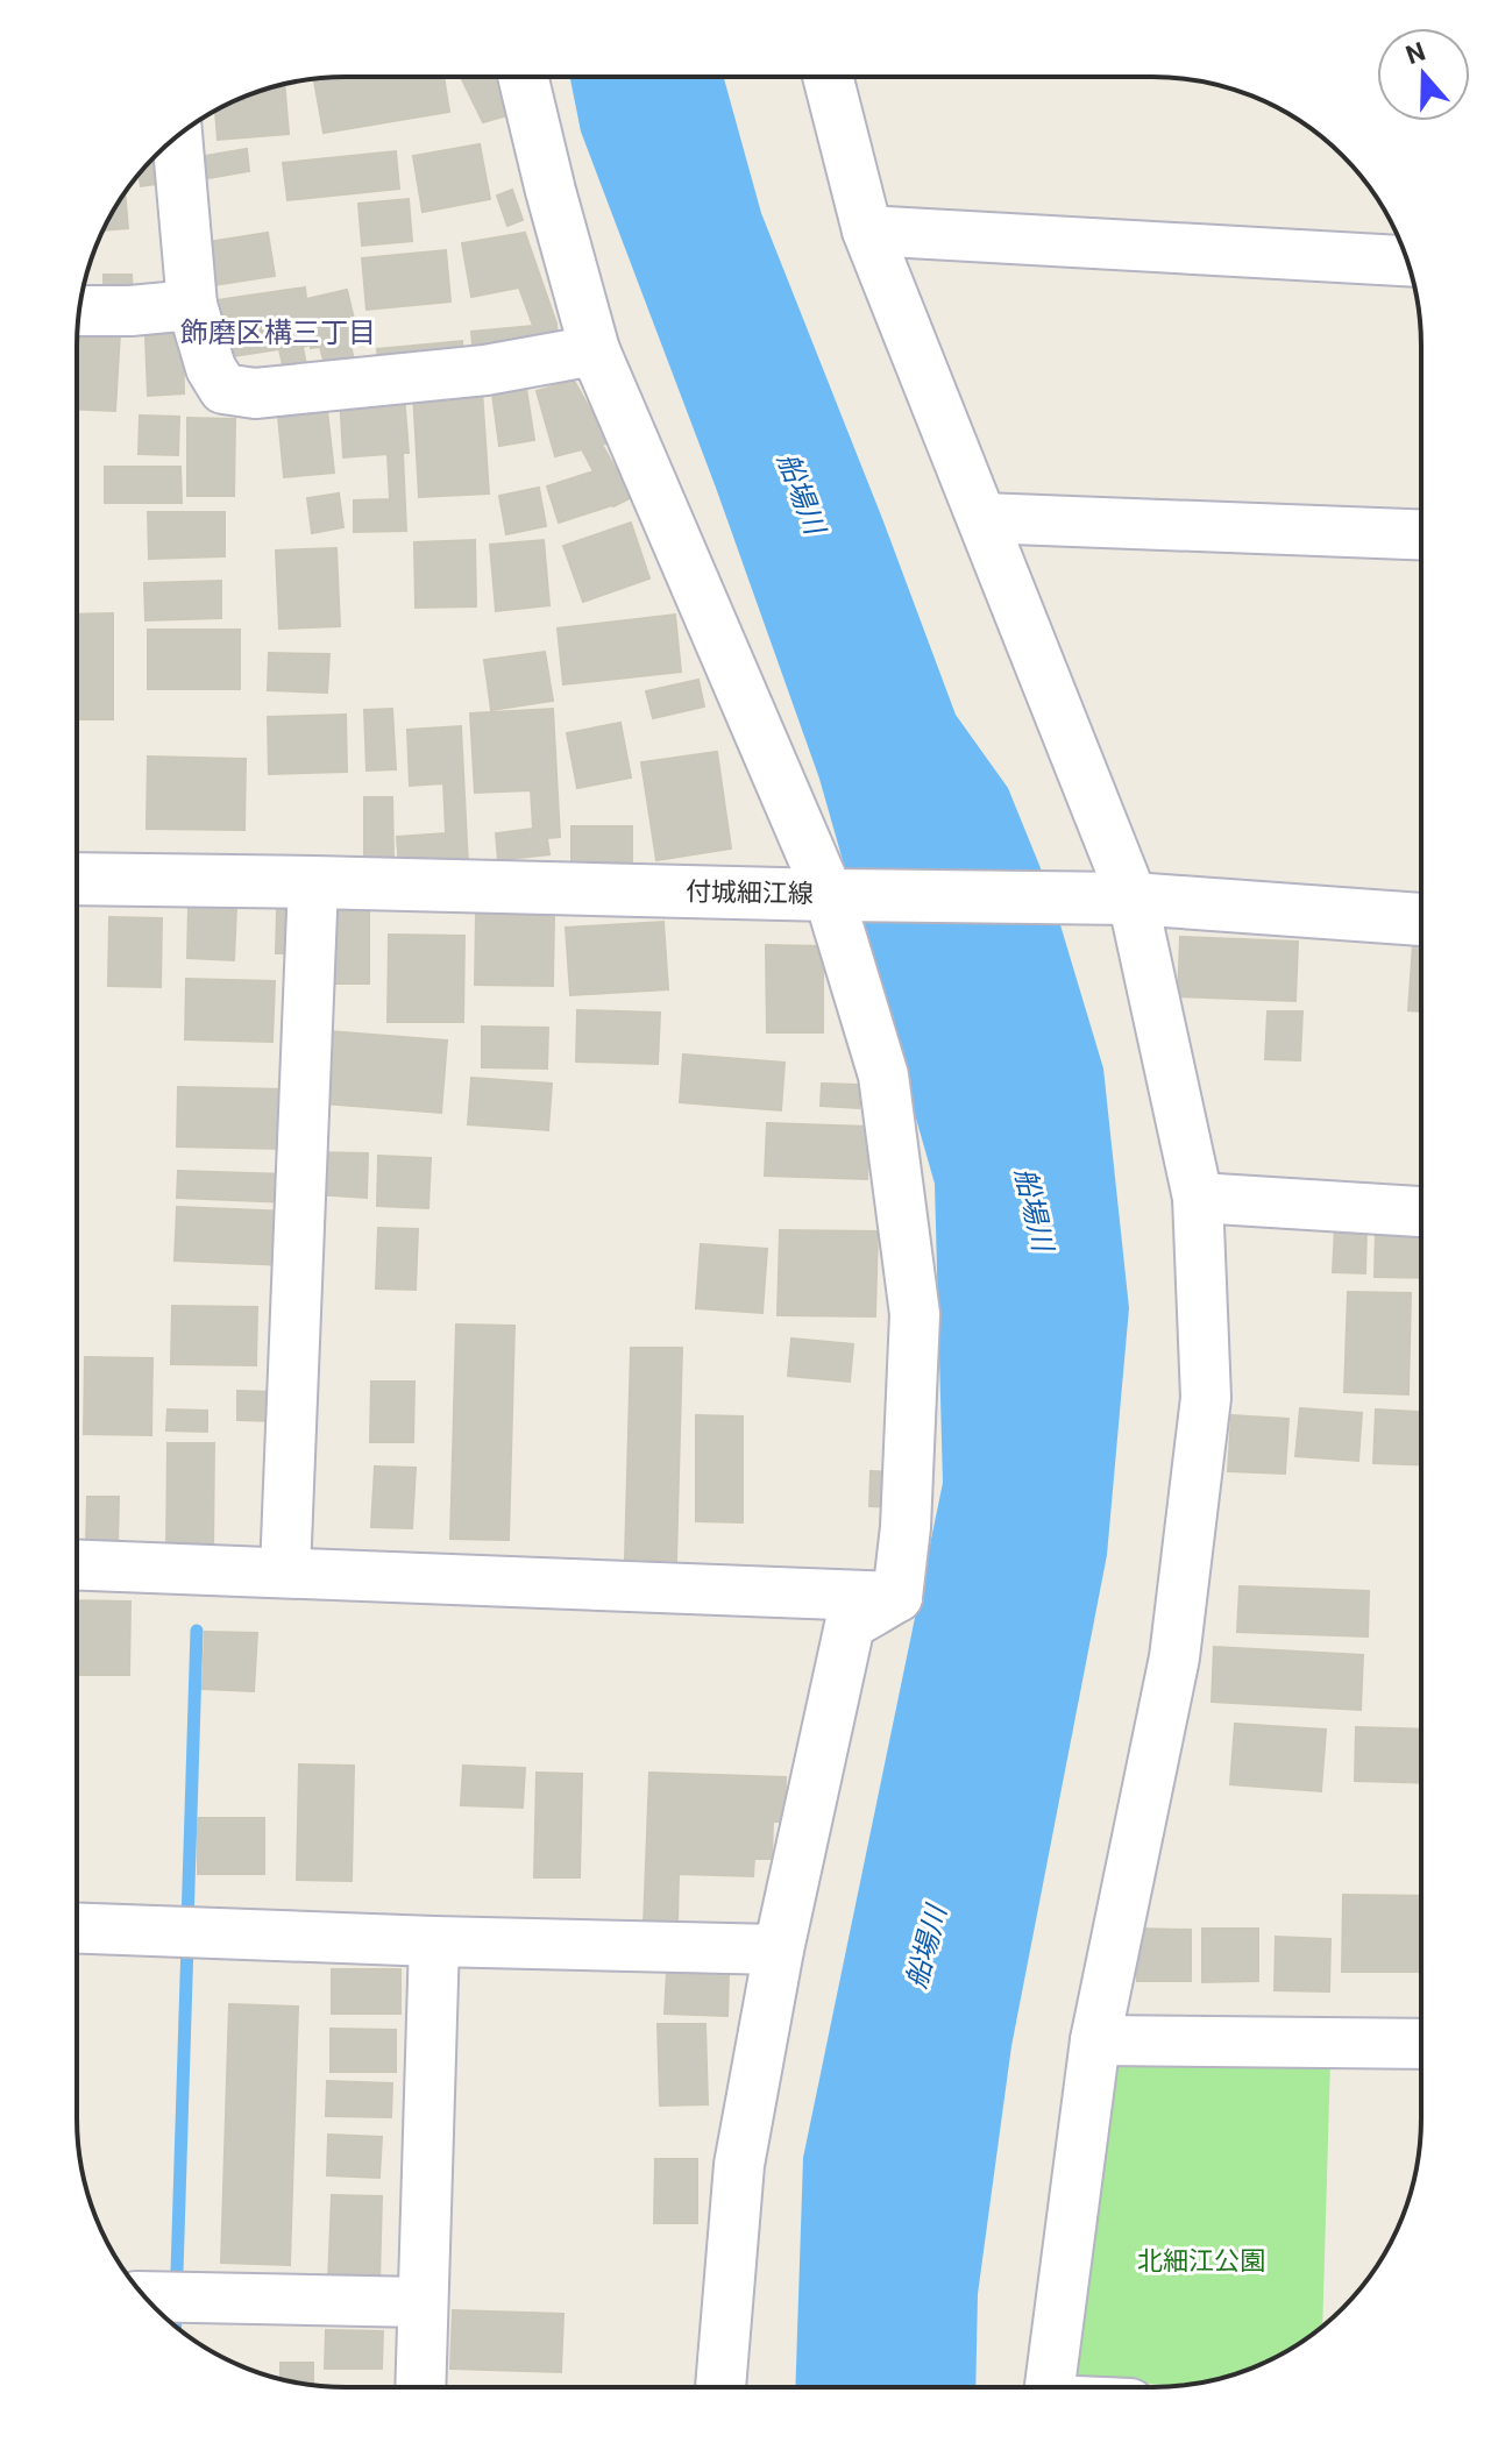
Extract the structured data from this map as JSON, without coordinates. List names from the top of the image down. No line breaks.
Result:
{"streets":{"main road":["付城細江線"]},"districts":["飾磨区構三丁目"],"water":["船場川"],"parks":["北細江公園"],"north":"top"}
